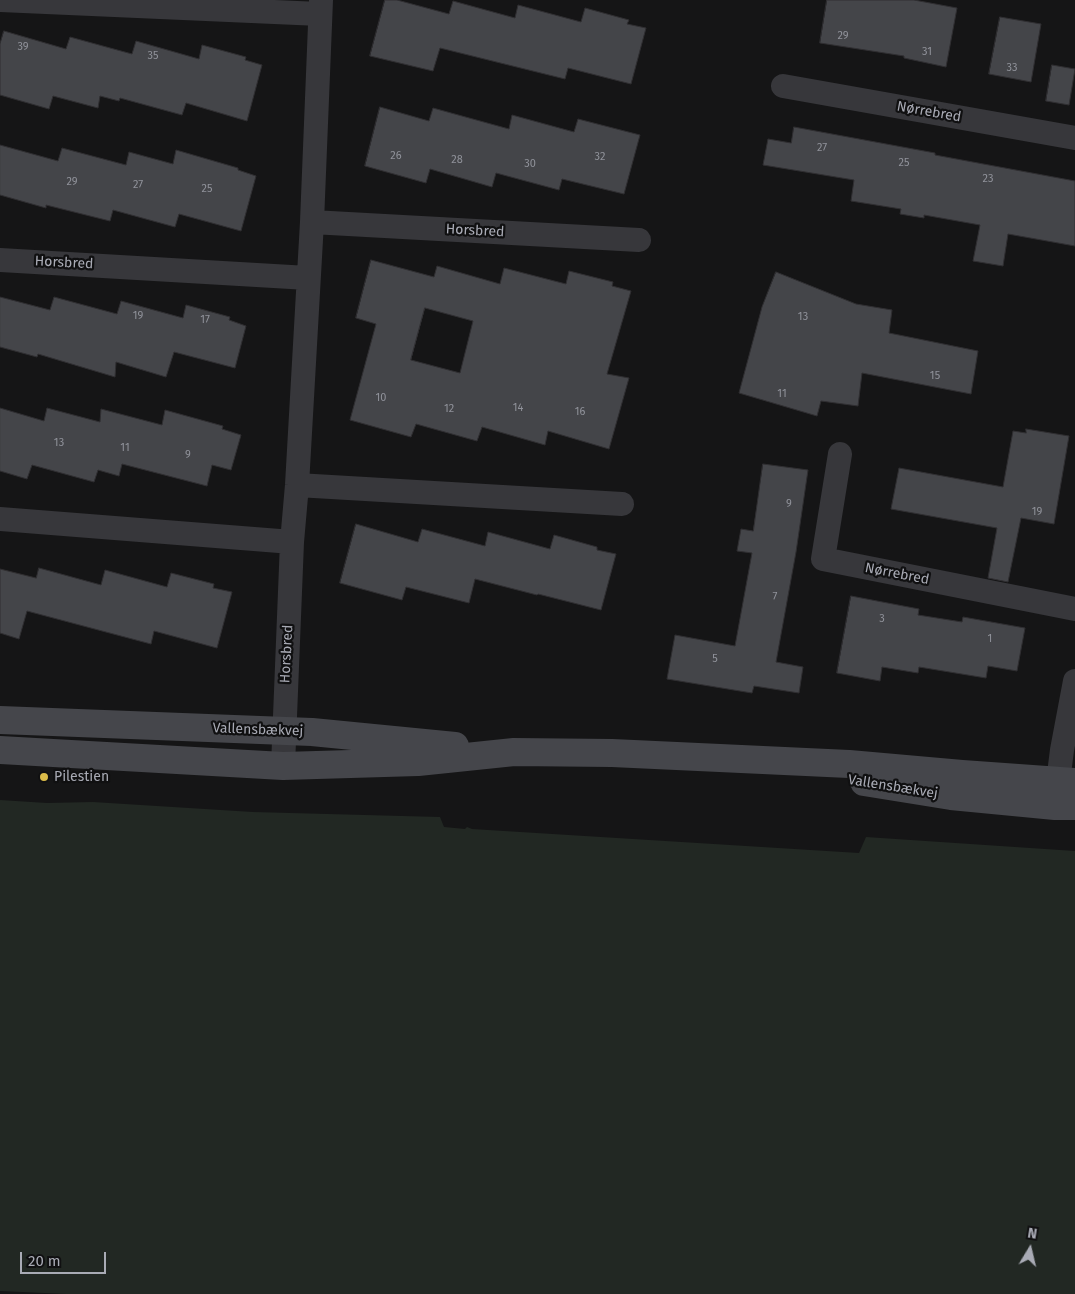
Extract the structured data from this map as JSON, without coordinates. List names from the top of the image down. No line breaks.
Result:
{"streets":{"street":["Nørrebred","Horsbred","Vallensbækvej"]},"crossings":[["Horsbred","Vallensbækvej"]],"places":["Pilestien"],"house_numbers":["29","39","31","35","33","27","26","32","28","25","30","23","29","27","25","19","13","17","15","11","10","14","12","16","13","11","9","9","19","7","3","1","5"],"scale_bar":"20 m","north":"top"}
